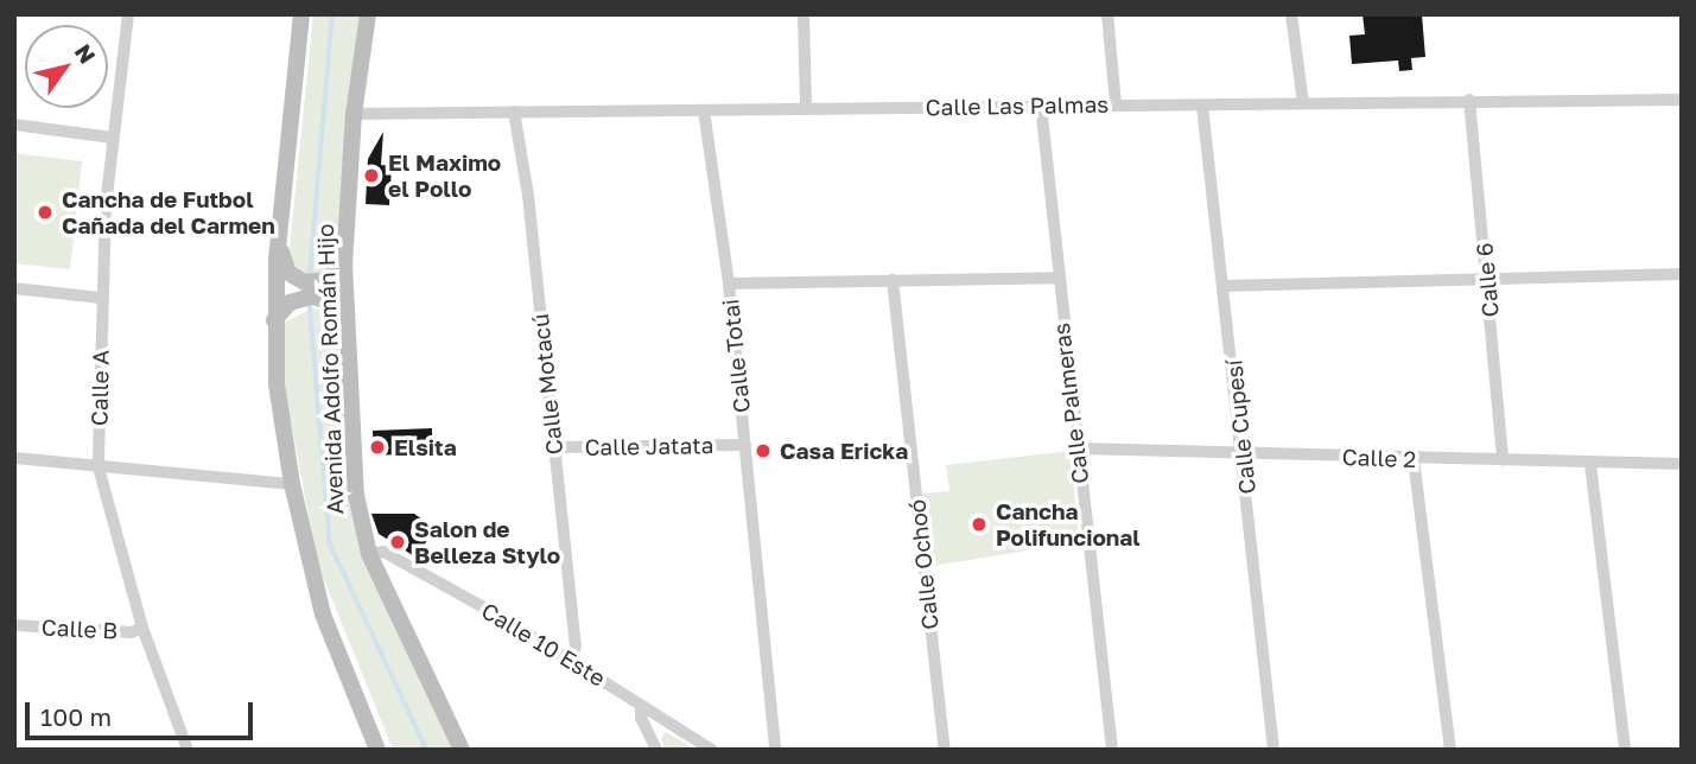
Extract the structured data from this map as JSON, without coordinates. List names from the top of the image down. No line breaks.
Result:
{"streets":{"main road":["Avenida Adolfo Román Hijo"],"street":["Calle Las Palmas","Calle 6","Calle Totai","Calle Motacú","Calle A","Calle Palmeras","Calle Cupesí","Calle Jatata","Calle 2","Calle Ochoó","Calle B","Calle 10 Este"]},"crossings":[["Calle Las Palmas","Calle 6"],["Calle Las Palmas","Calle Totai"],["Calle Las Palmas","Avenida Adolfo Román Hijo"],["Calle Las Palmas","Calle Motacú"],["Calle Las Palmas","Calle Palmeras"],["Calle Las Palmas","Calle Cupesí"],["Calle 6","Calle 2"],["Calle Totai","Calle Jatata"],["Avenida Adolfo Román Hijo","Calle 10 Este"],["Calle Motacú","Calle Jatata"],["Calle Motacú","Calle 10 Este"],["Calle A","Calle B"],["Calle Palmeras","Calle 2"],["Calle Cupesí","Calle 2"]],"places":["El Maximo el Pollo","Cancha de Futbol Cañada del Carmen","Elsita","Casa Ericka","Cancha Polifuncional","Salon de Belleza Stylo"],"scale_bar":"100 m","north":"top right"}
